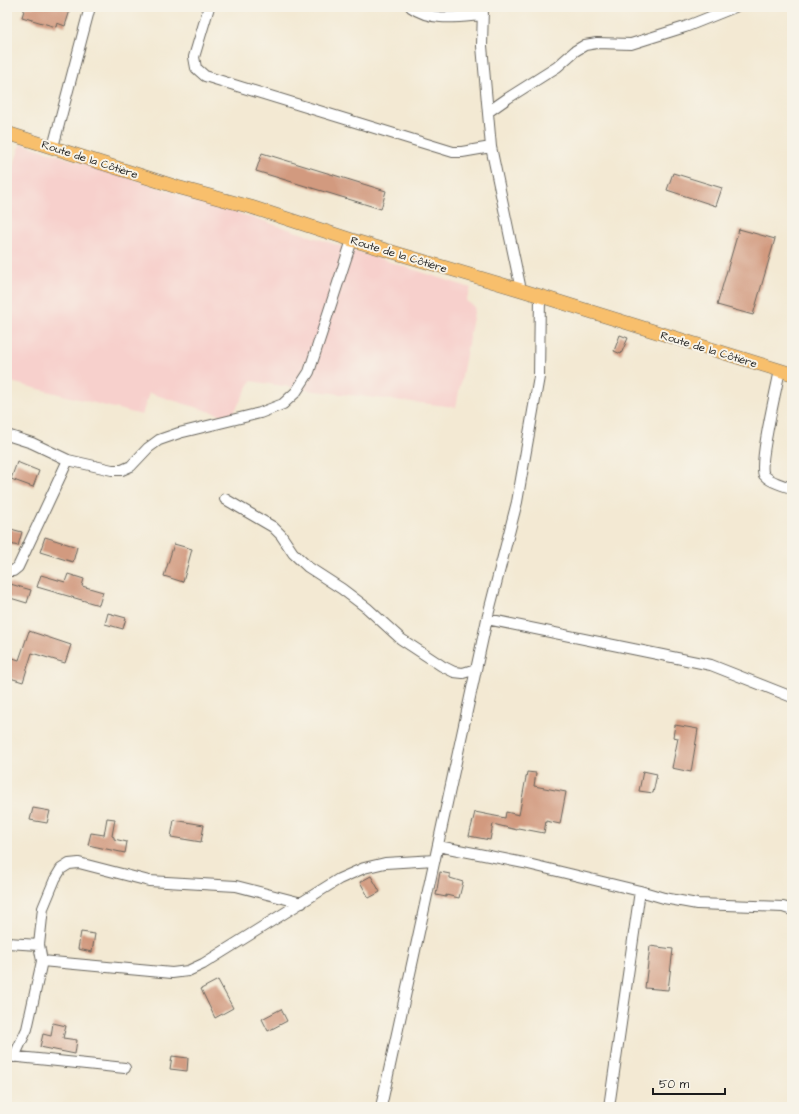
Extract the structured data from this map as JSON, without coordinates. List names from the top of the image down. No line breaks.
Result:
{"streets":{"main road":["Route de la Côtière"]},"scale_bar":"50 m"}
